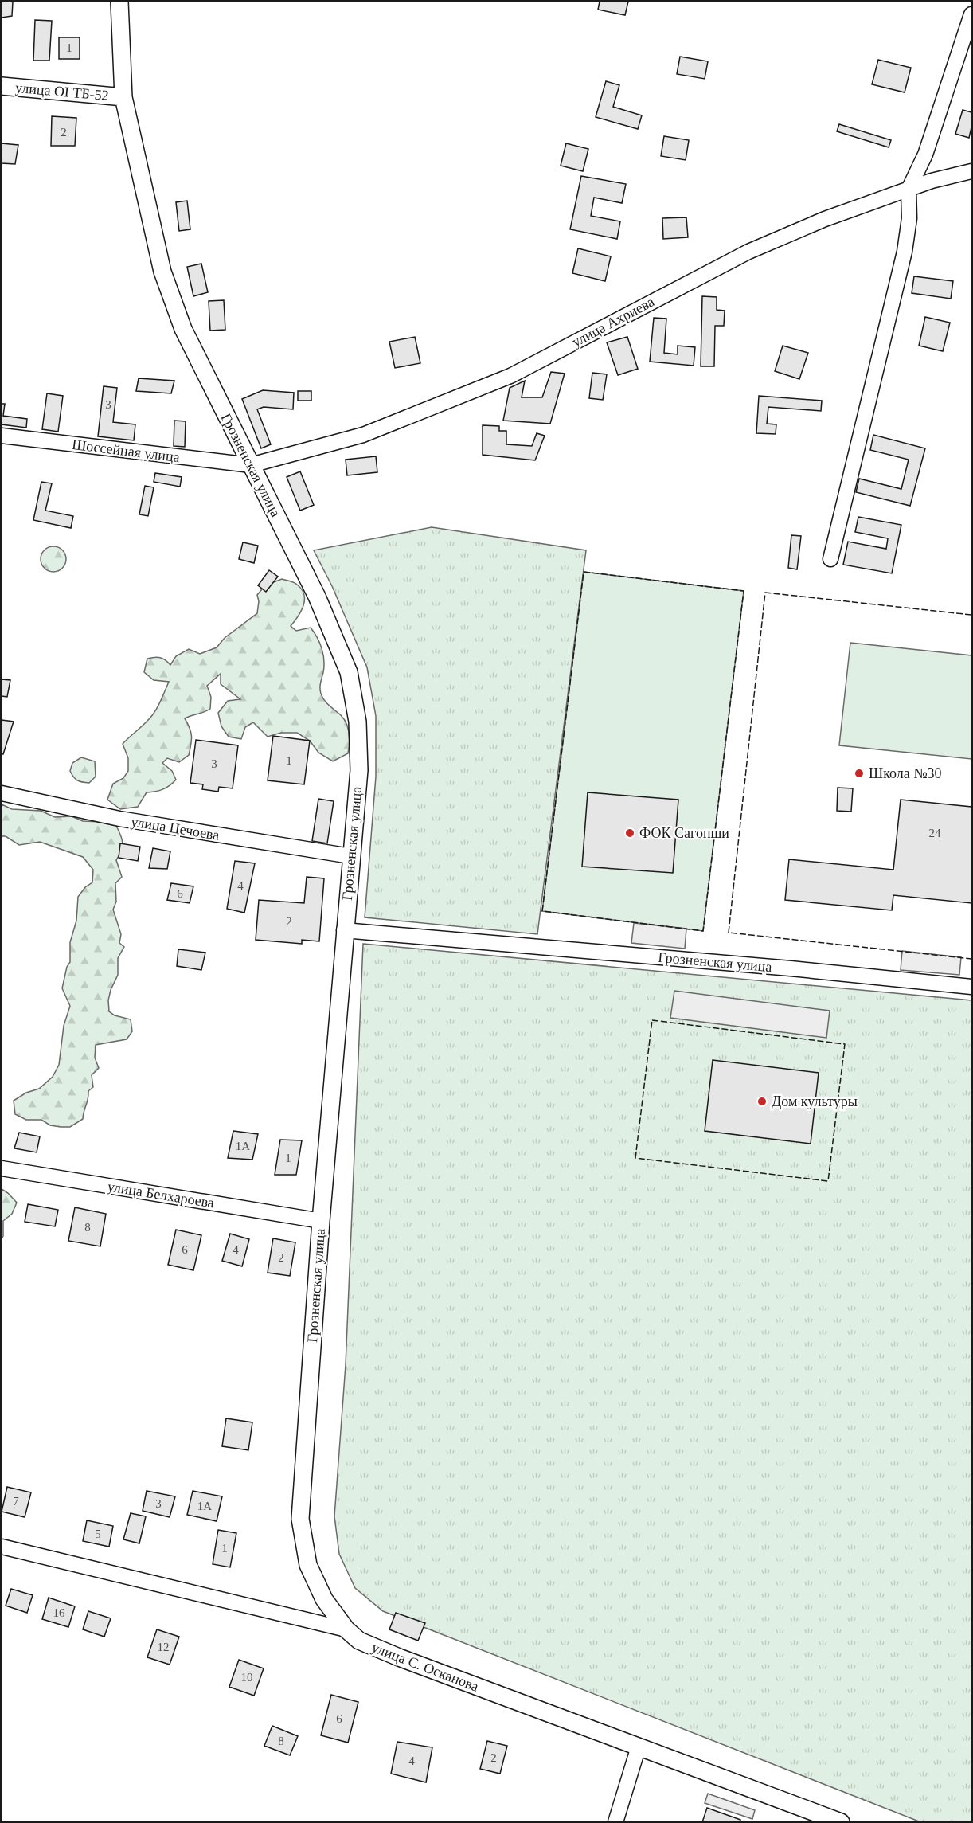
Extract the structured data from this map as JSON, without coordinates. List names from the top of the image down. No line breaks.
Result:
{"streets":{"street":["улица ОГТБ-52","улица Ахриева","Шоссейная улица","Грозненская улица","улица Цечоева","улица Белхароева","улица С. Осканова"]},"crossings":[["улица ОГТБ-52","Грозненская улица"],["улица Ахриева","Шоссейная улица"],["улица Ахриева","Грозненская улица"],["Шоссейная улица","Грозненская улица"],["Грозненская улица","улица Цечоева"],["Грозненская улица","улица Белхароева"],["Грозненская улица","улица С. Осканова"]],"places":["Школа №30","ФОК Сагопши","Дом культуры"],"house_numbers":["1","2","3","1","3","24","4","6","2","1А","1","8","6","4","2","7","3","1А","5","1","16","12","10","6","8","2","4"]}
